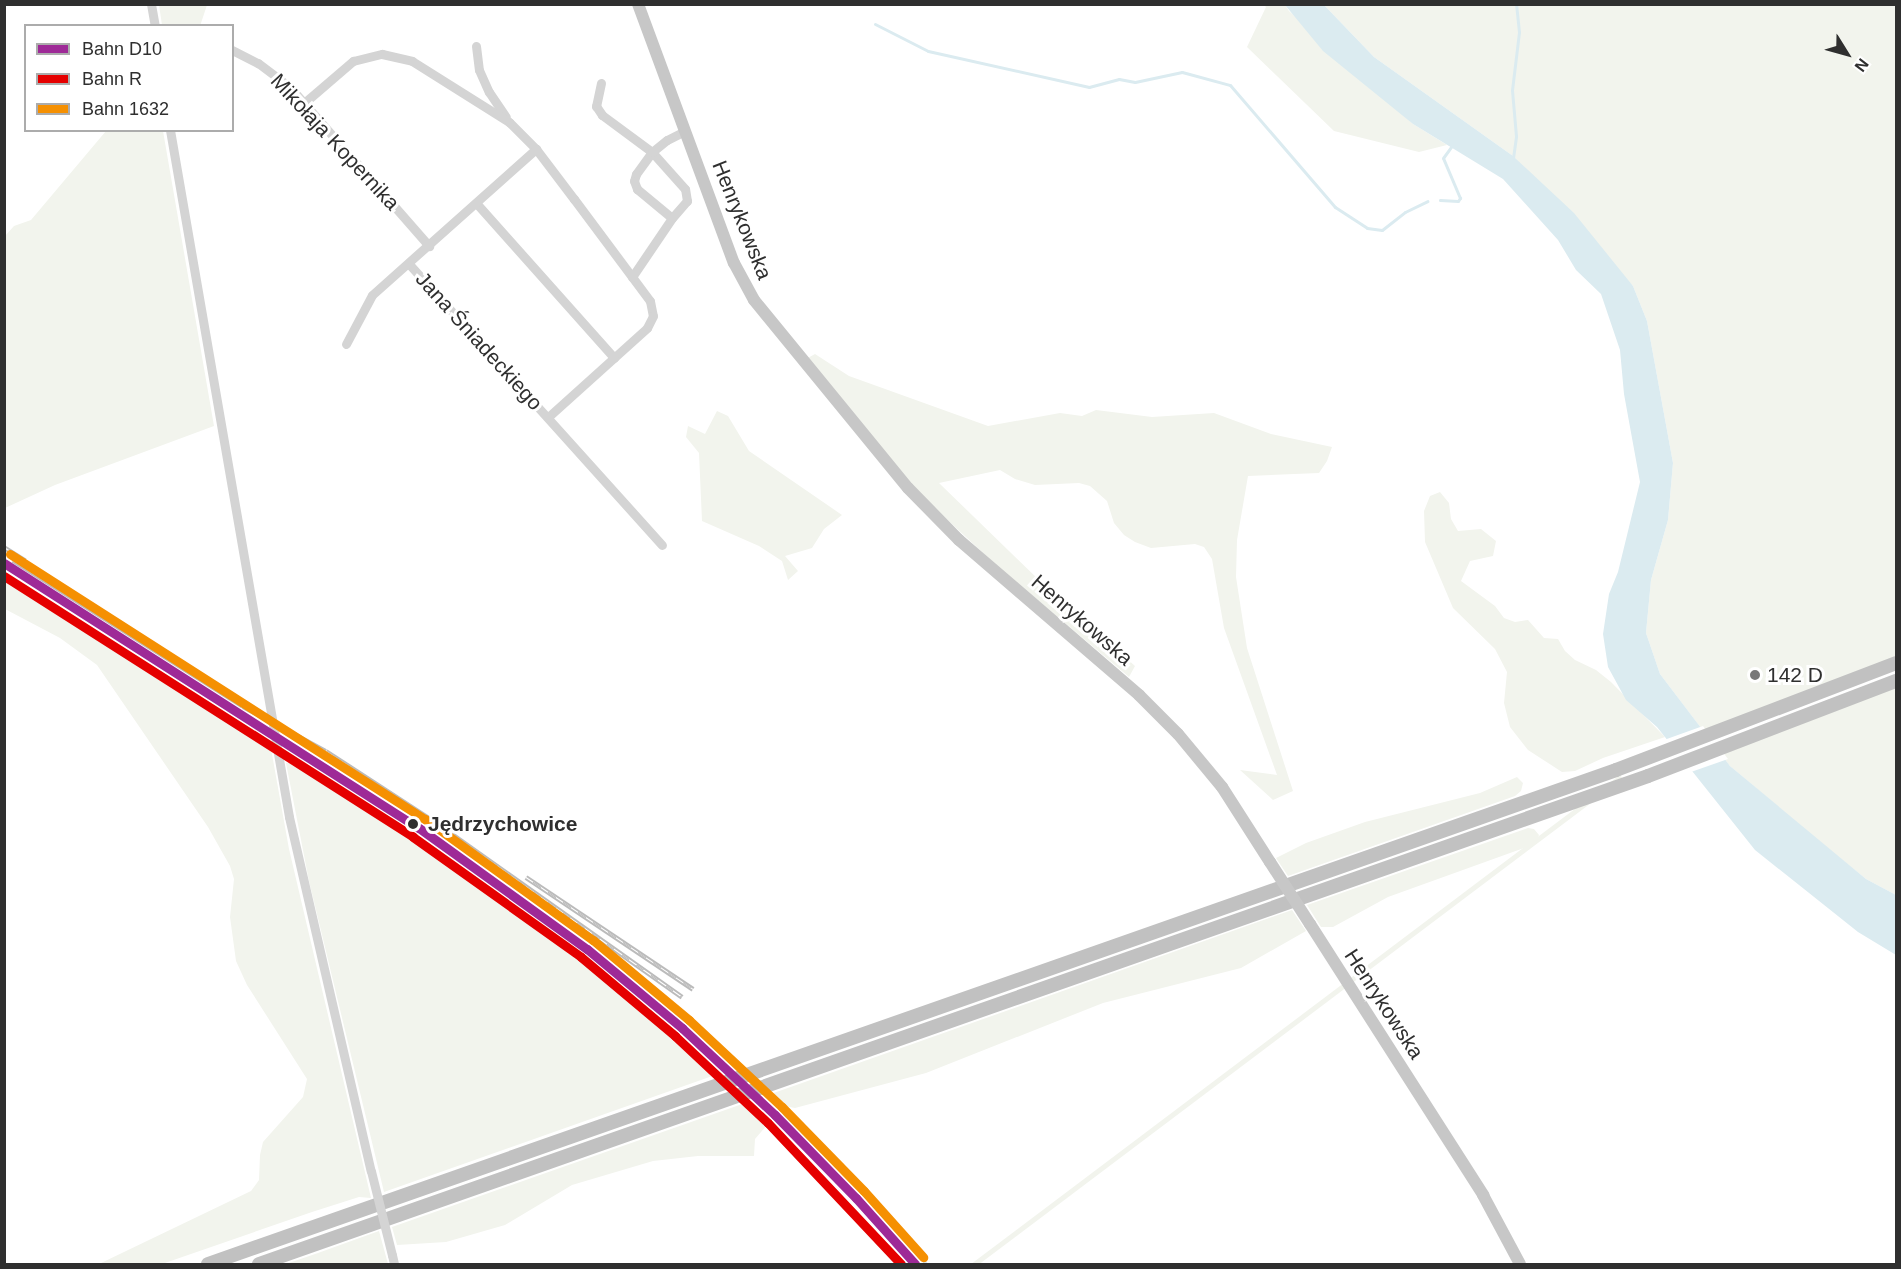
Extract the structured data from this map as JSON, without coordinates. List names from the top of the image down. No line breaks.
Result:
{"streets":{"main road":["Henrykowska"],"street":["Mikołaja Kopernika","Jana Śniadeckiego"]},"places":["142 D","Jędrzychowice"],"lines":["rail line 1632","rail line D10","rail line R"],"legend":["Bahn D10","Bahn R","Bahn 1632"],"north":"bottom right"}
